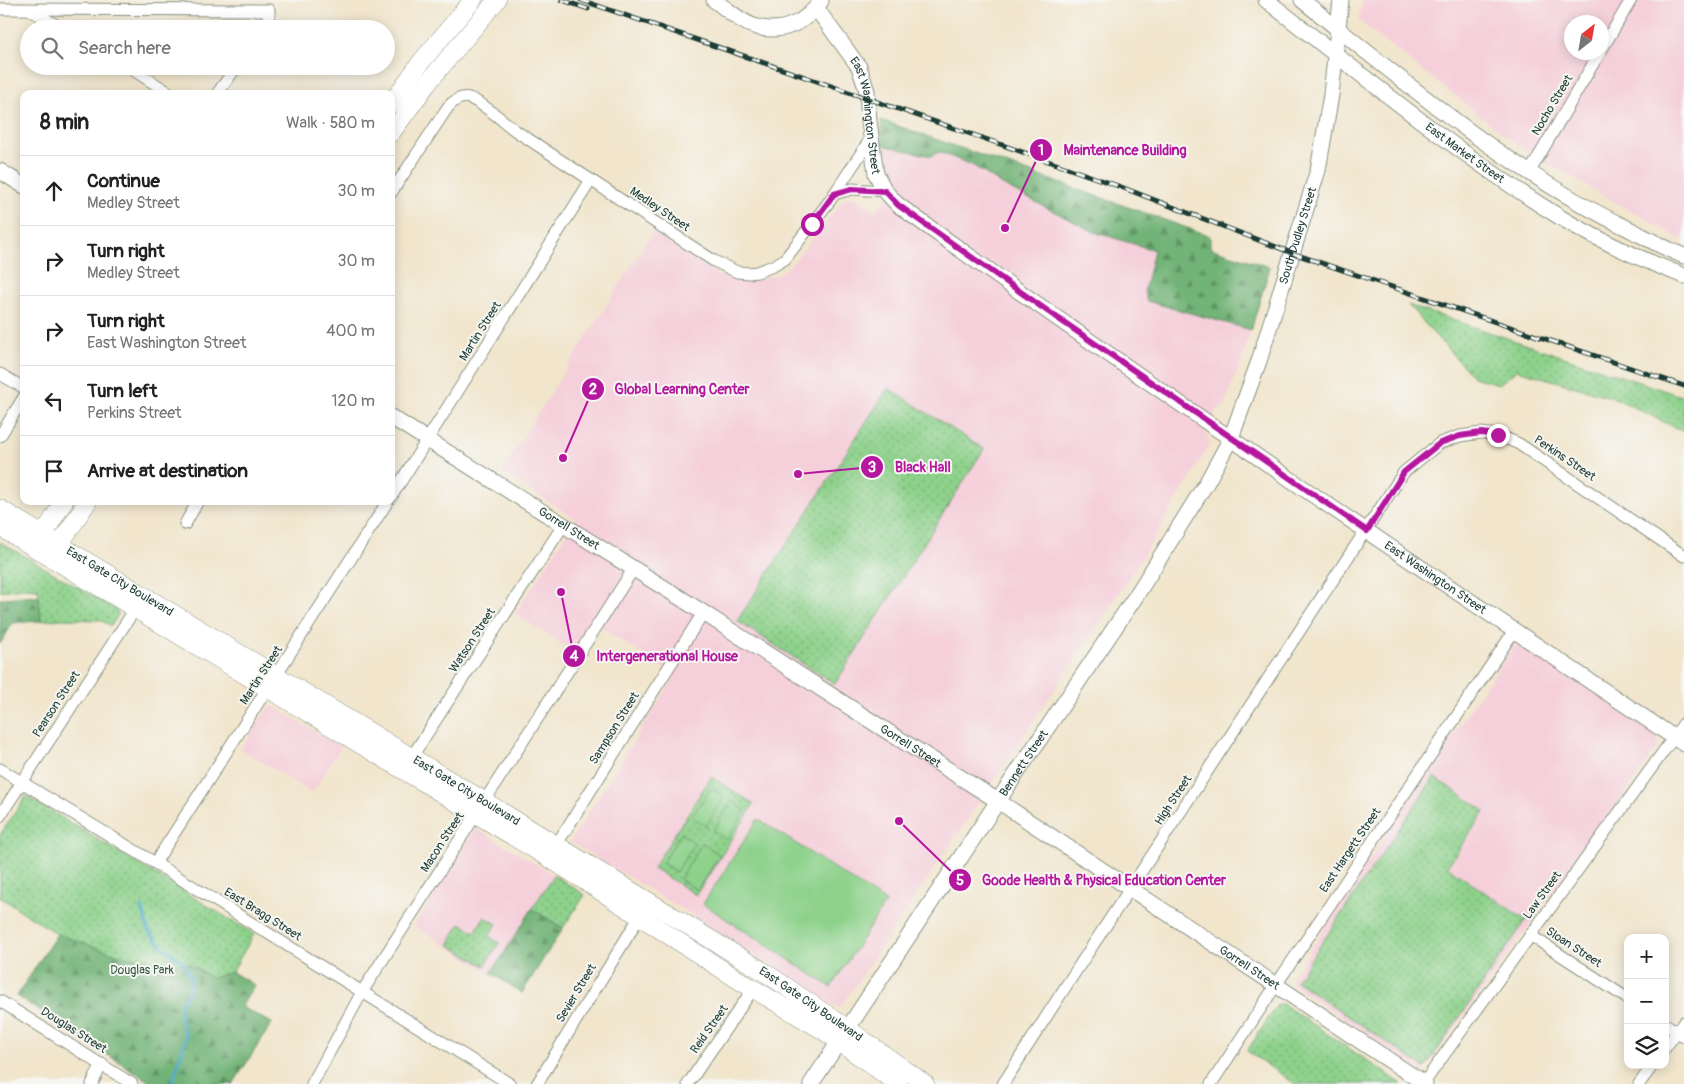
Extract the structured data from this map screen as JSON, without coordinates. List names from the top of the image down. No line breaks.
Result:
{"streets":{"main road":["East Gate City Boulevard"],"street":["Nocho Street","East Washington Street","East Market Street","Medley Street","South Dudley Street","Martin Street","Perkins Street","Gorrell Street","Watson Street","Pearson Street","Sampson Street","Bennett Street","High Street","Macon Street","East Hargett Street","Law Street","East Bragg Street","Sloan Street","Sevier Street","Reid Street","Douglas Street"]},"crossings":[["Nocho Street","East Market Street"],["East Washington Street","Medley Street"],["East Washington Street","South Dudley Street"],["East Washington Street","Perkins Street"],["East Washington Street","Bennett Street"],["East Washington Street","High Street"],["East Washington Street","East Hargett Street"],["East Washington Street","Law Street"],["East Market Street","South Dudley Street"],["Medley Street","Martin Street"],["South Dudley Street","Bennett Street"],["Martin Street","Gorrell Street"],["Martin Street","East Gate City Boulevard"],["Martin Street","East Bragg Street"],["Perkins Street","High Street"],["Gorrell Street","Watson Street"],["Gorrell Street","Sampson Street"],["Gorrell Street","Bennett Street"],["Gorrell Street","High Street"],["Gorrell Street","Macon Street"],["Gorrell Street","East Hargett Street"],["Gorrell Street","Law Street"],["East Gate City Boulevard","Watson Street"],["East Gate City Boulevard","Pearson Street"],["East Gate City Boulevard","Sampson Street"],["East Gate City Boulevard","Bennett Street"],["East Gate City Boulevard","Macon Street"],["East Gate City Boulevard","Sevier Street"],["East Gate City Boulevard","Reid Street"],["Pearson Street","East Bragg Street"],["Macon Street","East Bragg Street"],["Law Street","Sloan Street"]],"parks":["Douglas Park"],"places":["Maintenance Building","Global Learning Center","Black Hall","Intergenerational House","Goode Health & Physical Education Center"],"north":"top right","page":{"search":"Search here","heading":["8 min","Walk · 580 m"],"list":[["Continue","Medley Street","30 m"],["Turn right","Medley Street","30 m"],["Turn right","East Washington Street","400 m"],["Turn left","Perkins Street","120 m"],"Arrive at destination"],"map_buttons":["+","−"]}}
